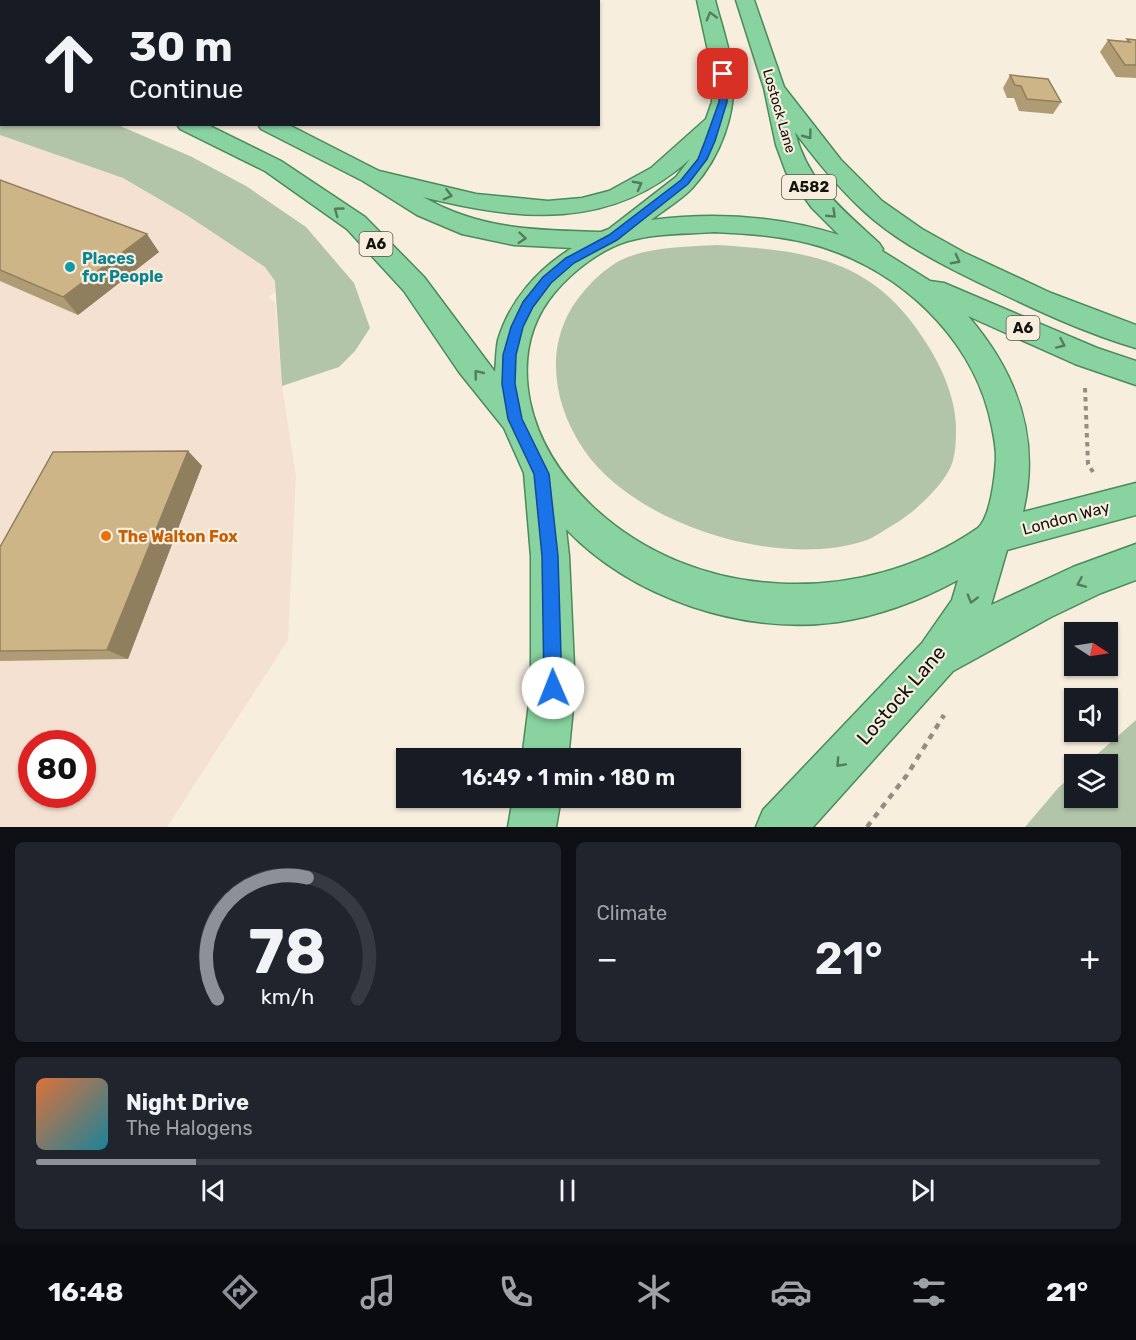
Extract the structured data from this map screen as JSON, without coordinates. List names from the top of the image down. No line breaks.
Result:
{"streets":{"highway":["Lostock Lane","A582","A6","London Way"]},"crossings":[["Lostock Lane","A6"],["Lostock Lane","London Way"]],"one_way":["Lostock Lane"],"places":["Places for People","The Walton Fox"],"north":"right","page":{"turn":["30 m","Continue"],"limit":"80","trip":"16:49 · 1 min · 180 m","tile":"Climate","heat":["−","21°","+"],"song":["Night Drive","The Halogens"],"tabs":["16:48","21°"],"gauge":["78","km/h"]}}
